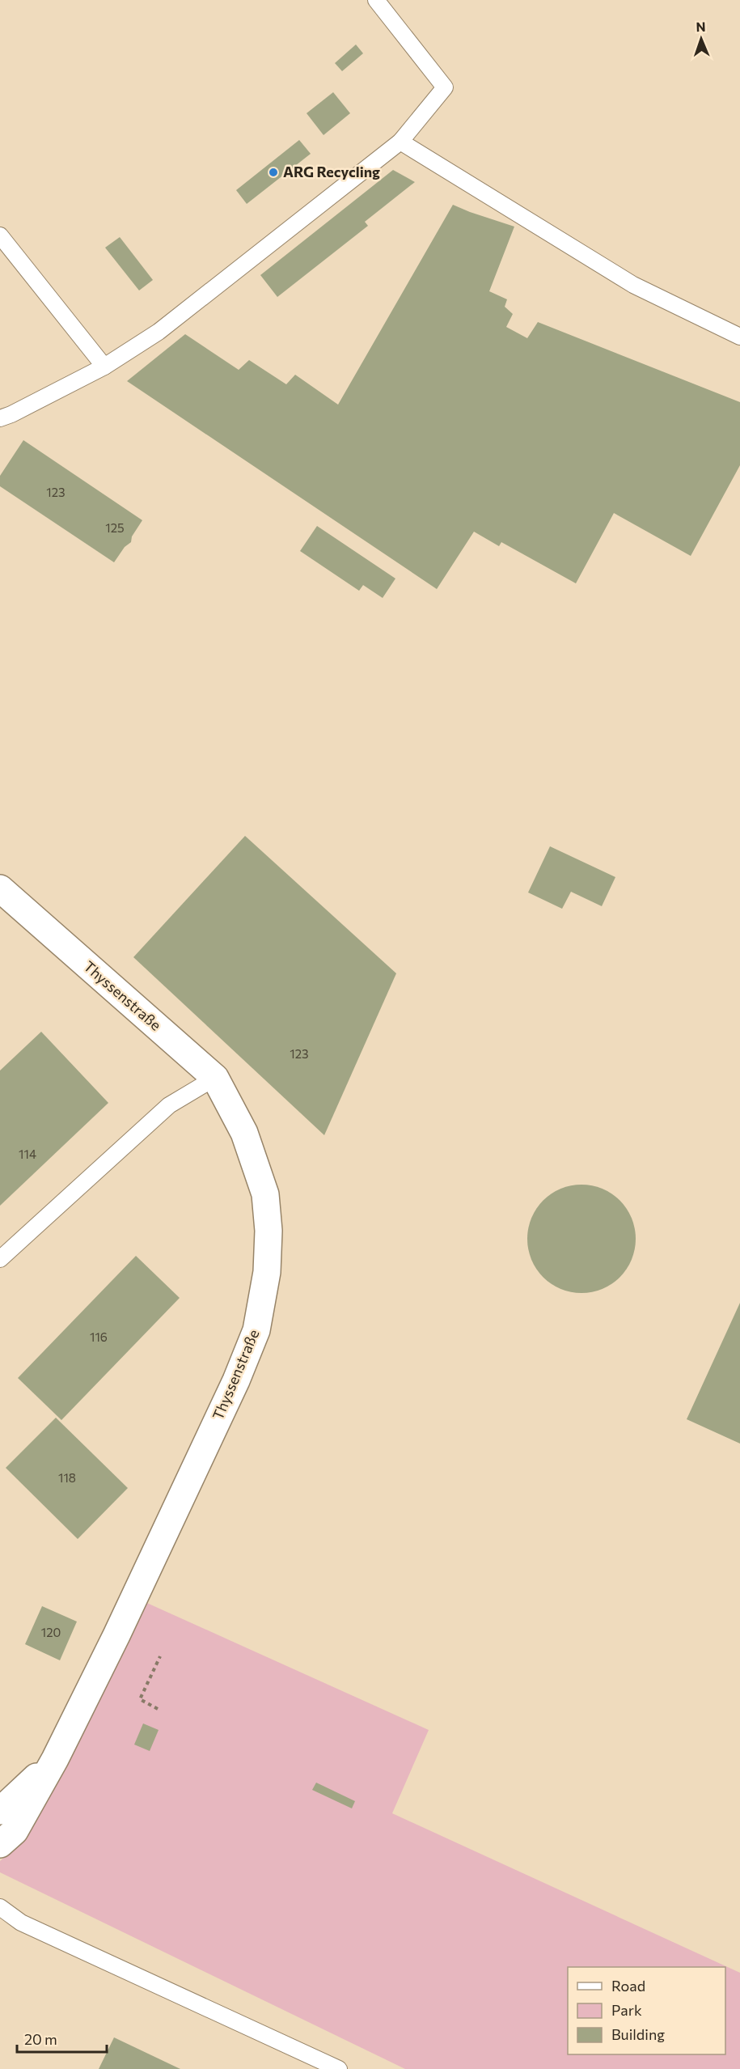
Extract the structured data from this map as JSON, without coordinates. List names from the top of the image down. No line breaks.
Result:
{"streets":{"street":["Thyssenstraße"]},"places":["ARG Recycling"],"house_numbers":["123","125","123","114","116","118","120"],"legend":["Road","Park","Building"],"scale_bar":"20 m","north":"top"}
